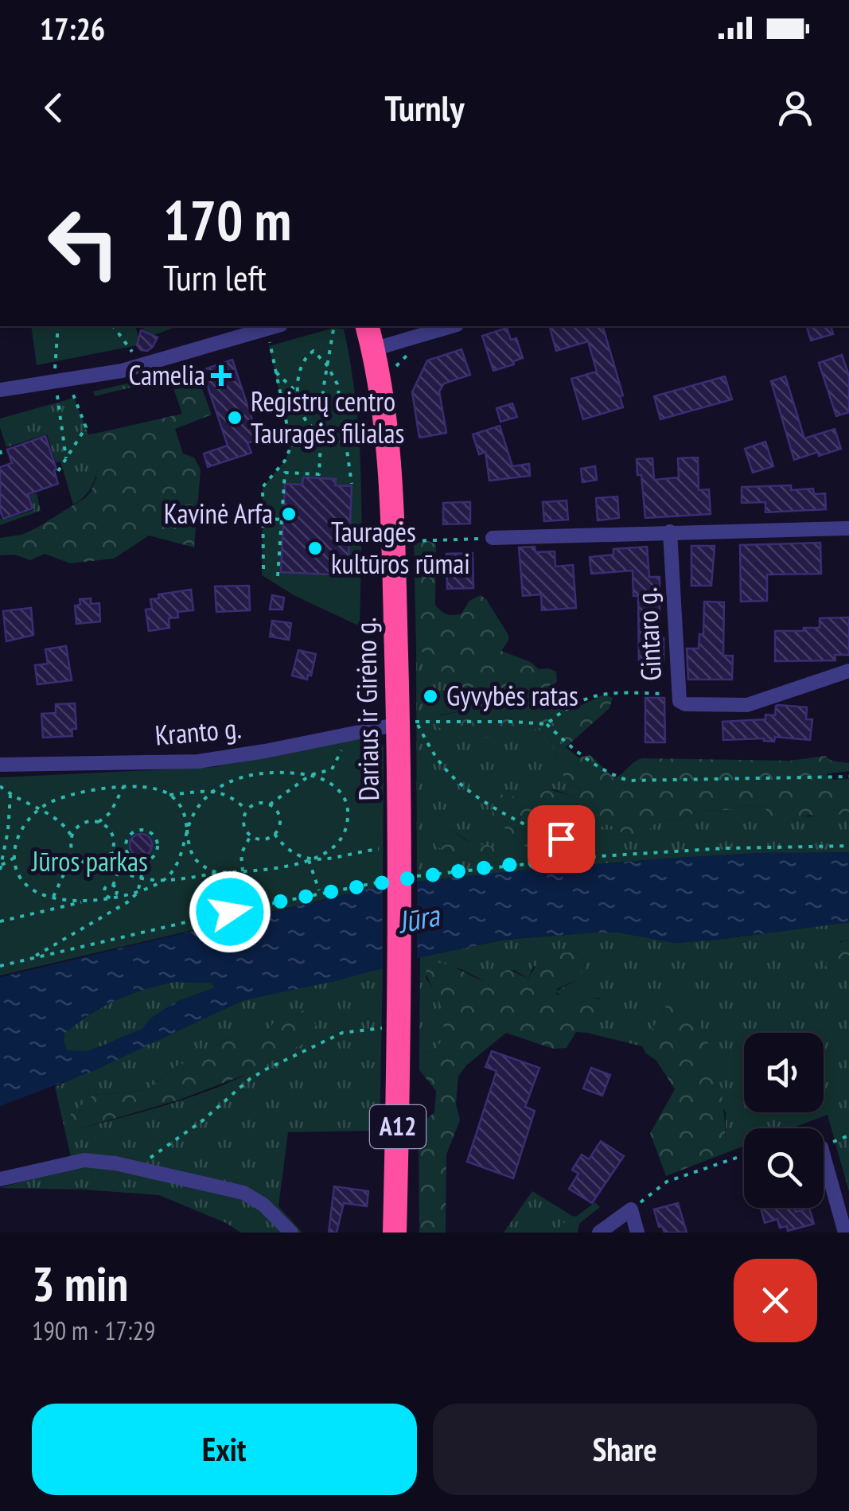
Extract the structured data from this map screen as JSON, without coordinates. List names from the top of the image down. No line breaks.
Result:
{"streets":{"highway":["Dariaus ir Girėno g.","A12"],"street":["Gintaro g.","Kranto g."]},"crossings":[["Dariaus ir Girėno g.","Kranto g."],["Dariaus ir Girėno g.","A12"]],"water":["Jūra"],"parks":["Jūros parkas"],"places":{"health":["Camelia"],"other":["Registrų centro Tauragės filialas","Kavinė Arfa","Tauragės kultūros rūmai","Gyvybės ratas"]},"page":{"status":"17:26","header":"Turnly","turn":["170 m","Turn left"],"heading":["3 min","190 m · 17:29"],"buttons":["Exit","Share"]}}
